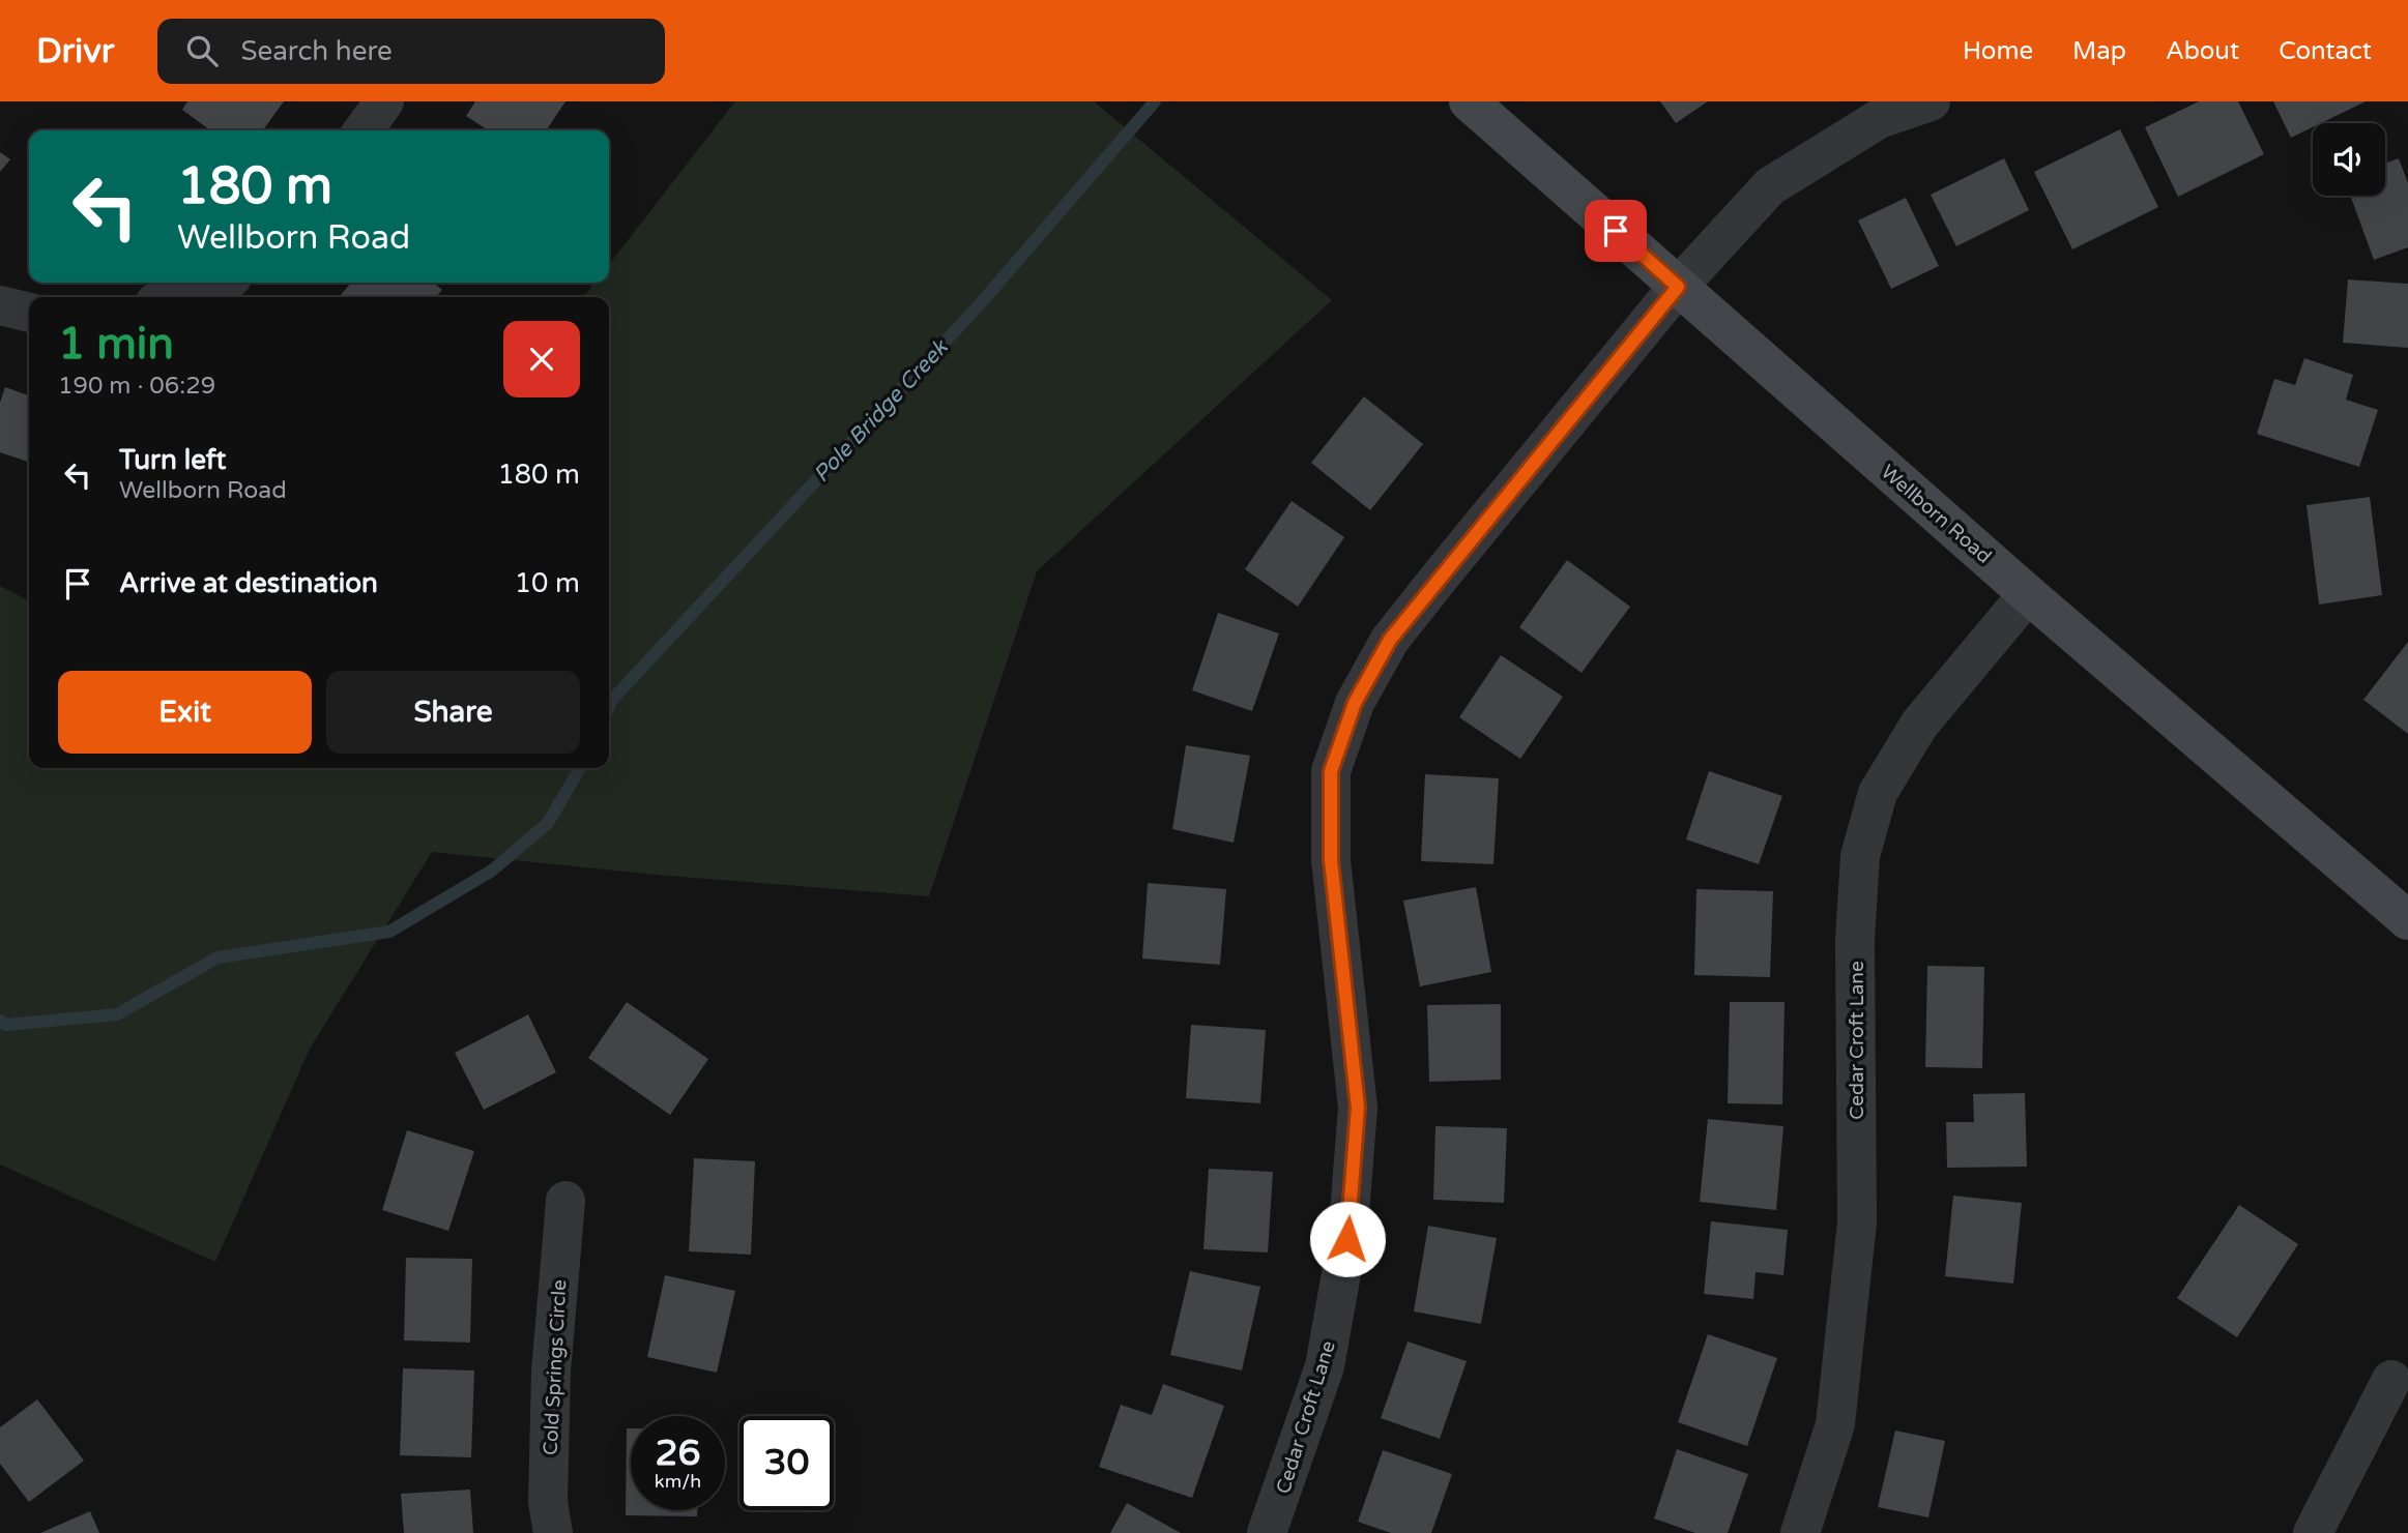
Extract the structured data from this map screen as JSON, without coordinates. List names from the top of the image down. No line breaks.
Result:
{"streets":{"street":["Wellborn Road","Cedar Croft Lane","Cold Springs Circle"]},"crossings":[["Wellborn Road","Cedar Croft Lane"]],"water":["Pole Bridge Creek"],"page":{"header":"Drivr","search":"Search here","nav":["Home","Map","About","Contact"],"turn":["180 m","Wellborn Road"],"heading":["1 min","190 m · 06:29"],"list":[{"name":"Turn left","note":"Wellborn Road","value":"180 m"},{"name":"Arrive at destination","value":"10 m"}],"buttons":["Exit","Share"],"speed":"26 km/h","limit":"30"}}
